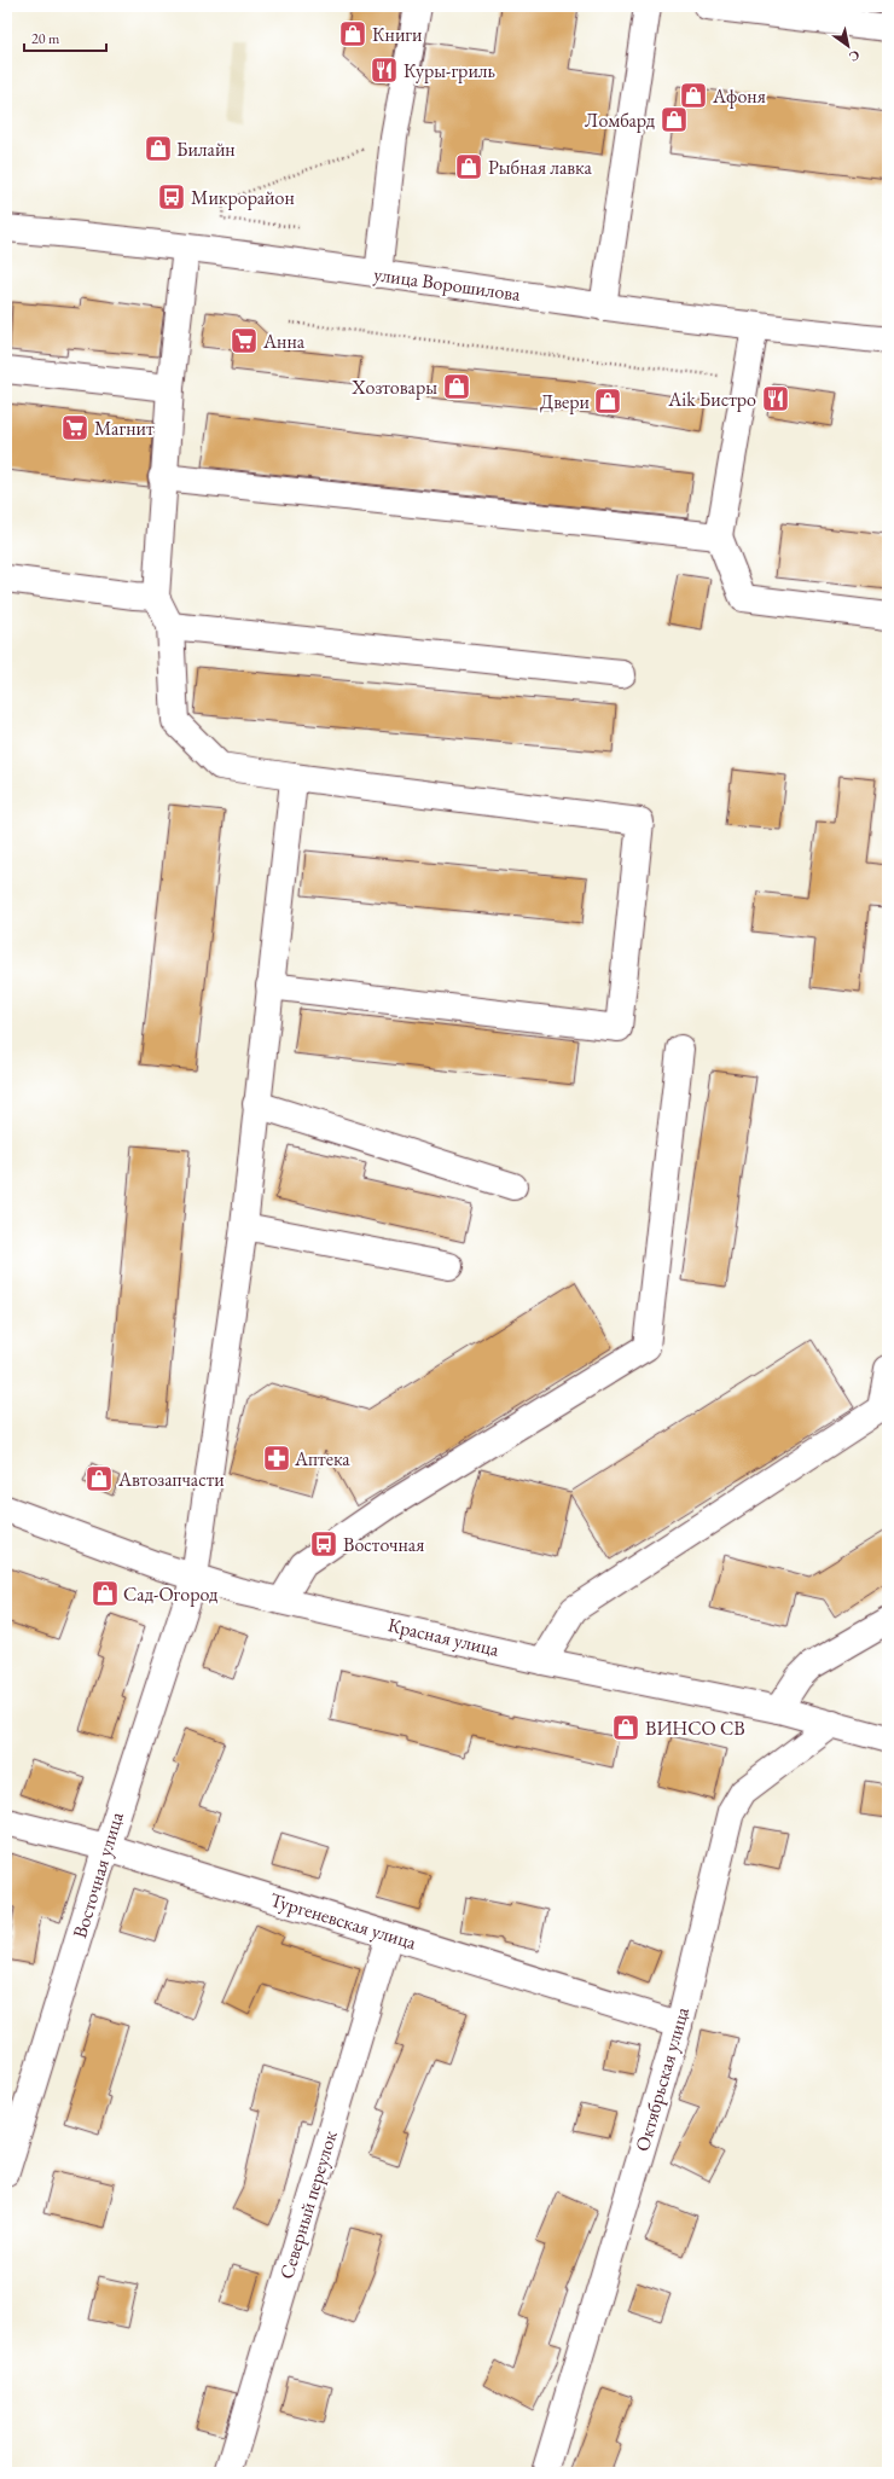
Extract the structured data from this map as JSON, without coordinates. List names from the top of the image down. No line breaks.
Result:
{"streets":{"street":["улица Ворошилова","Красная улица","Восточная улица","Тургеневская улица","Октябрьская улица","Северный переулок"]},"crossings":[["Красная улица","Восточная улица"],["Красная улица","Октябрьская улица"],["Восточная улица","Тургеневская улица"],["Тургеневская улица","Октябрьская улица"],["Тургеневская улица","Северный переулок"]],"places":{"shop":["Книги","Афоня","Ломбард","Билайн","Рыбная лавка","Хозтовары","Двери","Автозапчасти","Сад-Огород","ВИНСО СВ"],"restaurant":["Куры-гриль","Aik Бистро"],"bus stop":["Микрорайон","Восточная"],"supermarket":["Анна","Магнит"],"pharmacy":["Аптека"]},"scale_bar":"20 m","north":"bottom right"}
